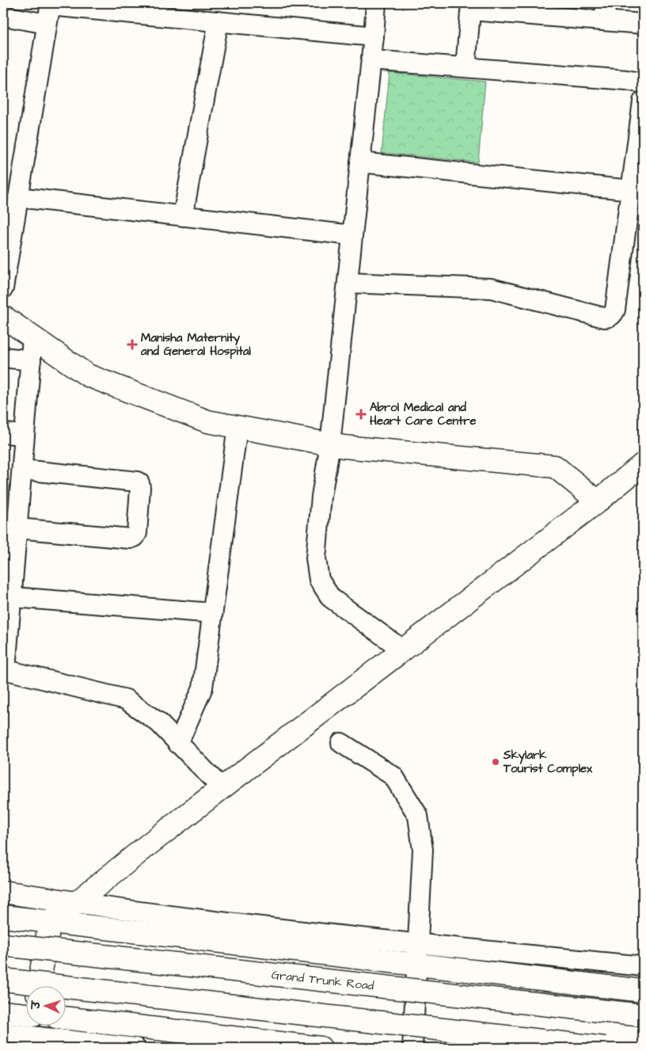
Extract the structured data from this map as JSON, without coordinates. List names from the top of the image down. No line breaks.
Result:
{"streets":{"main road":["Grand Trunk Road"]},"places":{"health":["Manisha Maternity and General Hospital","Abrol Medical and Heart Care Centre"],"other":["Skylark Tourist Complex"]},"north":"left"}
